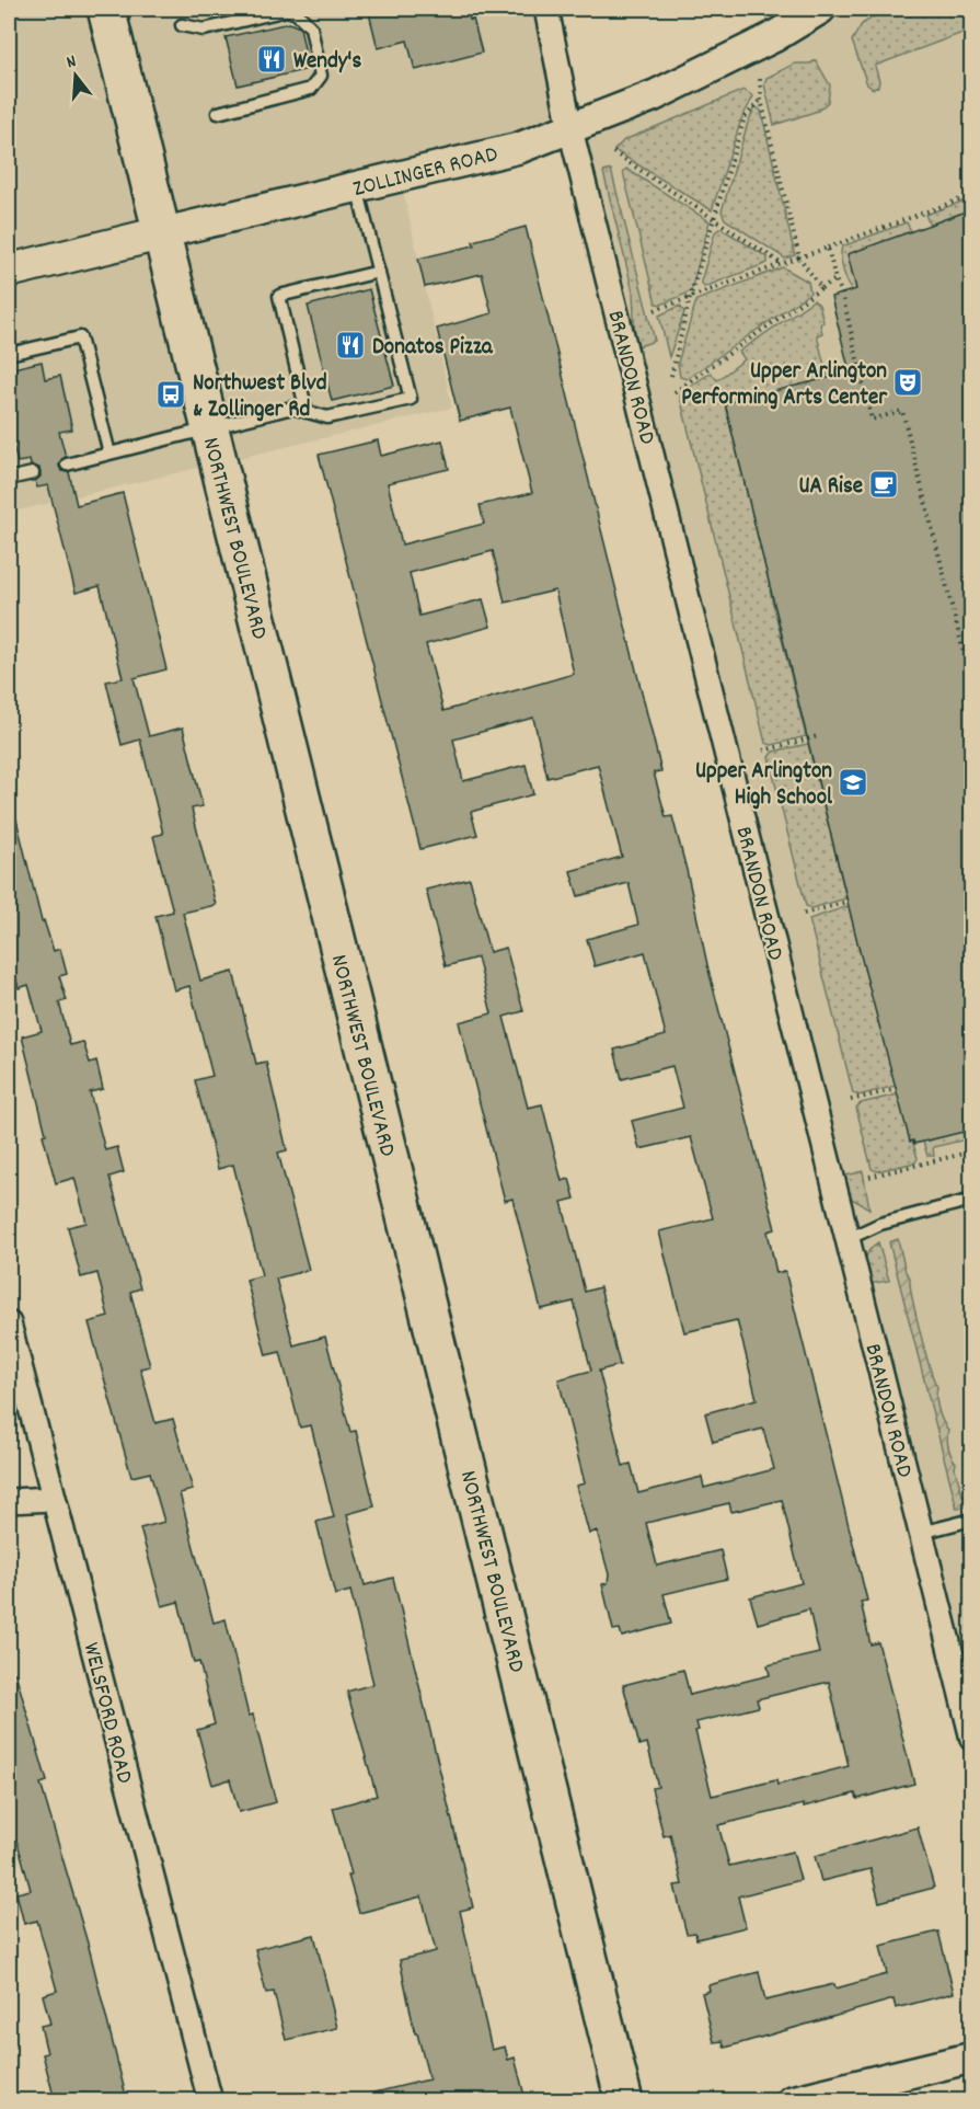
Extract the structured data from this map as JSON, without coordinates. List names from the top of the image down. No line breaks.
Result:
{"streets":{"main road":["ZOLLINGER ROAD","NORTHWEST BOULEVARD"],"street":["BRANDON ROAD","WELSFORD ROAD"]},"crossings":[["ZOLLINGER ROAD","BRANDON ROAD"],["ZOLLINGER ROAD","NORTHWEST BOULEVARD"]],"places":{"restaurant":["Wendy's","Donatos Pizza"],"theatre":["Upper Arlington Performing Arts Center"],"bus stop":["Northwest Blvd & Zollinger Rd"],"cafe":["UA Rise"],"school or university":["Upper Arlington High School"]},"north":"top"}
